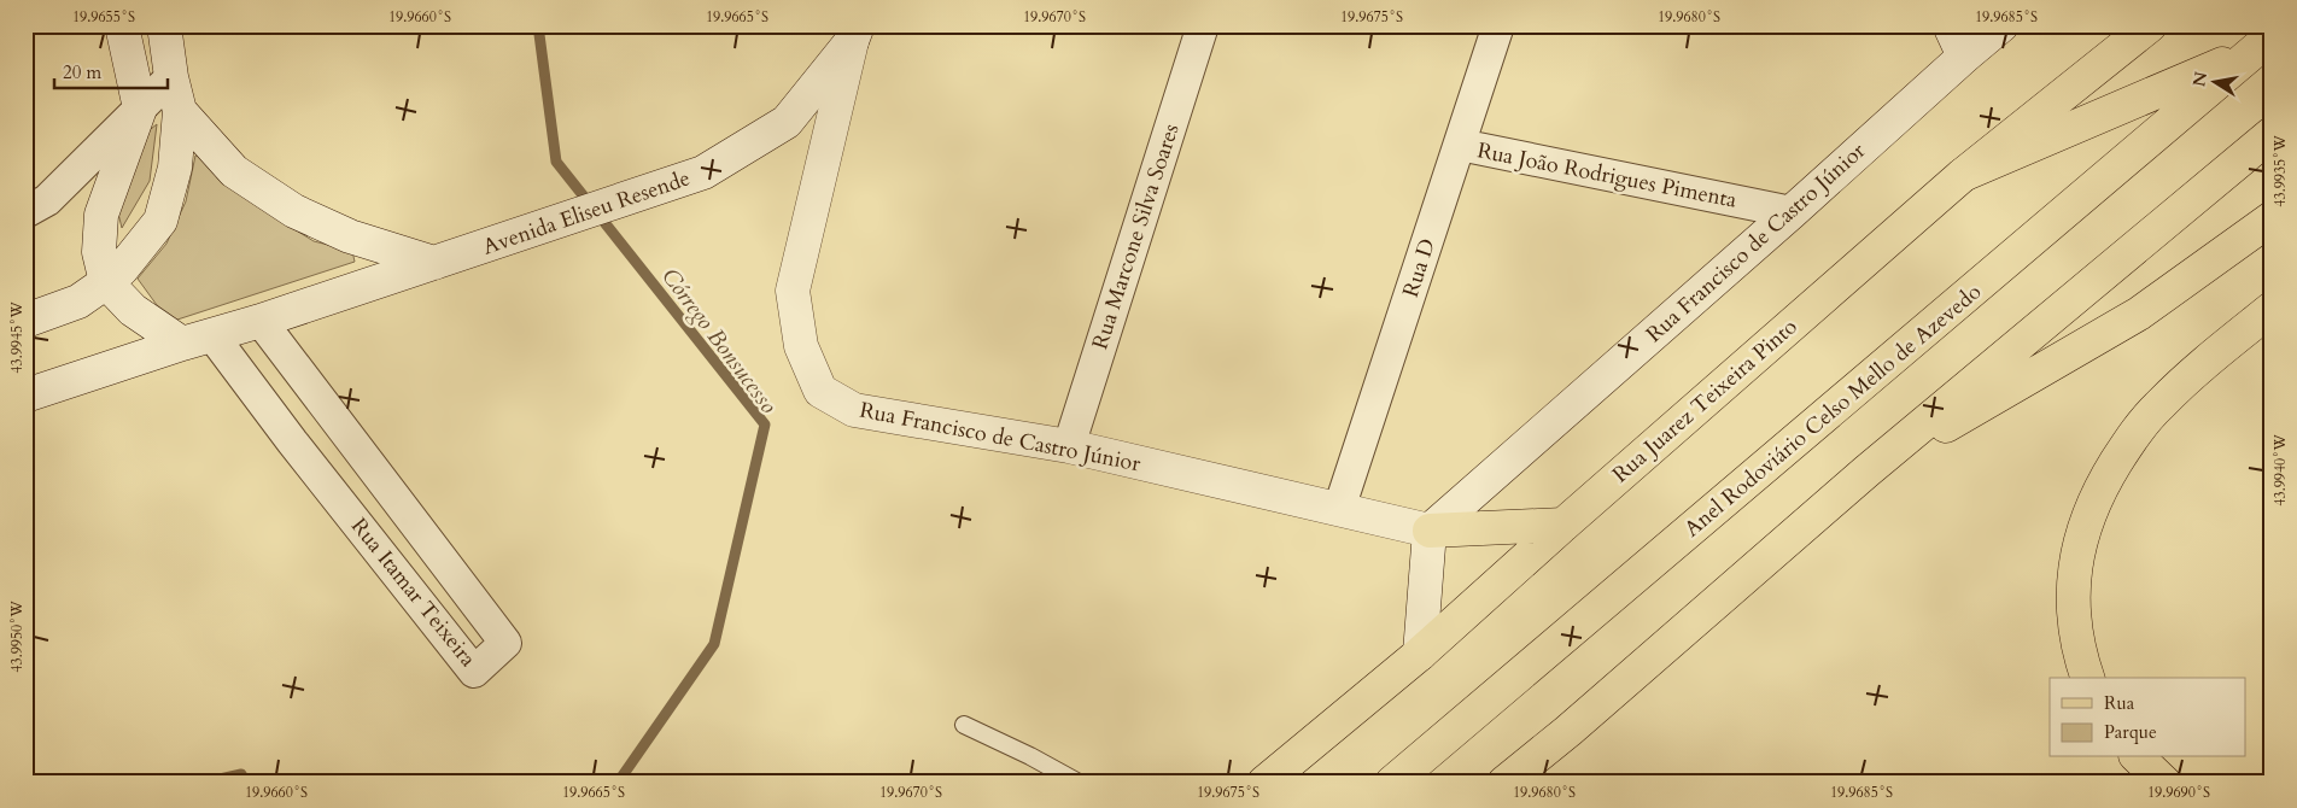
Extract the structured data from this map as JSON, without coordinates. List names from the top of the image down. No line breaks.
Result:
{"streets":{"main road":["Avenida Eliseu Resende","Rua Francisco de Castro Júnior","Rua Juarez Teixeira Pinto","Anel Rodoviário Celso Mello de Azevedo","Rua Itamar Teixeira"],"street":["Rua João Rodrigues Pimenta","Rua Marcone Silva Soares","Rua D"]},"crossings":[["Rua João Rodrigues Pimenta","Rua Francisco de Castro Júnior"],["Rua João Rodrigues Pimenta","Rua D"],["Avenida Eliseu Resende","Rua Francisco de Castro Júnior"],["Avenida Eliseu Resende","Rua Itamar Teixeira"],["Rua Marcone Silva Soares","Rua Francisco de Castro Júnior"],["Rua Francisco de Castro Júnior","Rua D"]],"water":["Córrego Bonsucesso"],"legend":["Rua","Parque"],"scale_bar":"20 m","north":"left","coordinates":["19.9655°S","19.9660°S","19.9665°S","19.9670°S","19.9675°S","19.9680°S","19.9685°S","43.9935°W","43.9945°W","43.9940°W","43.9950°W","19.9690°S"]}
